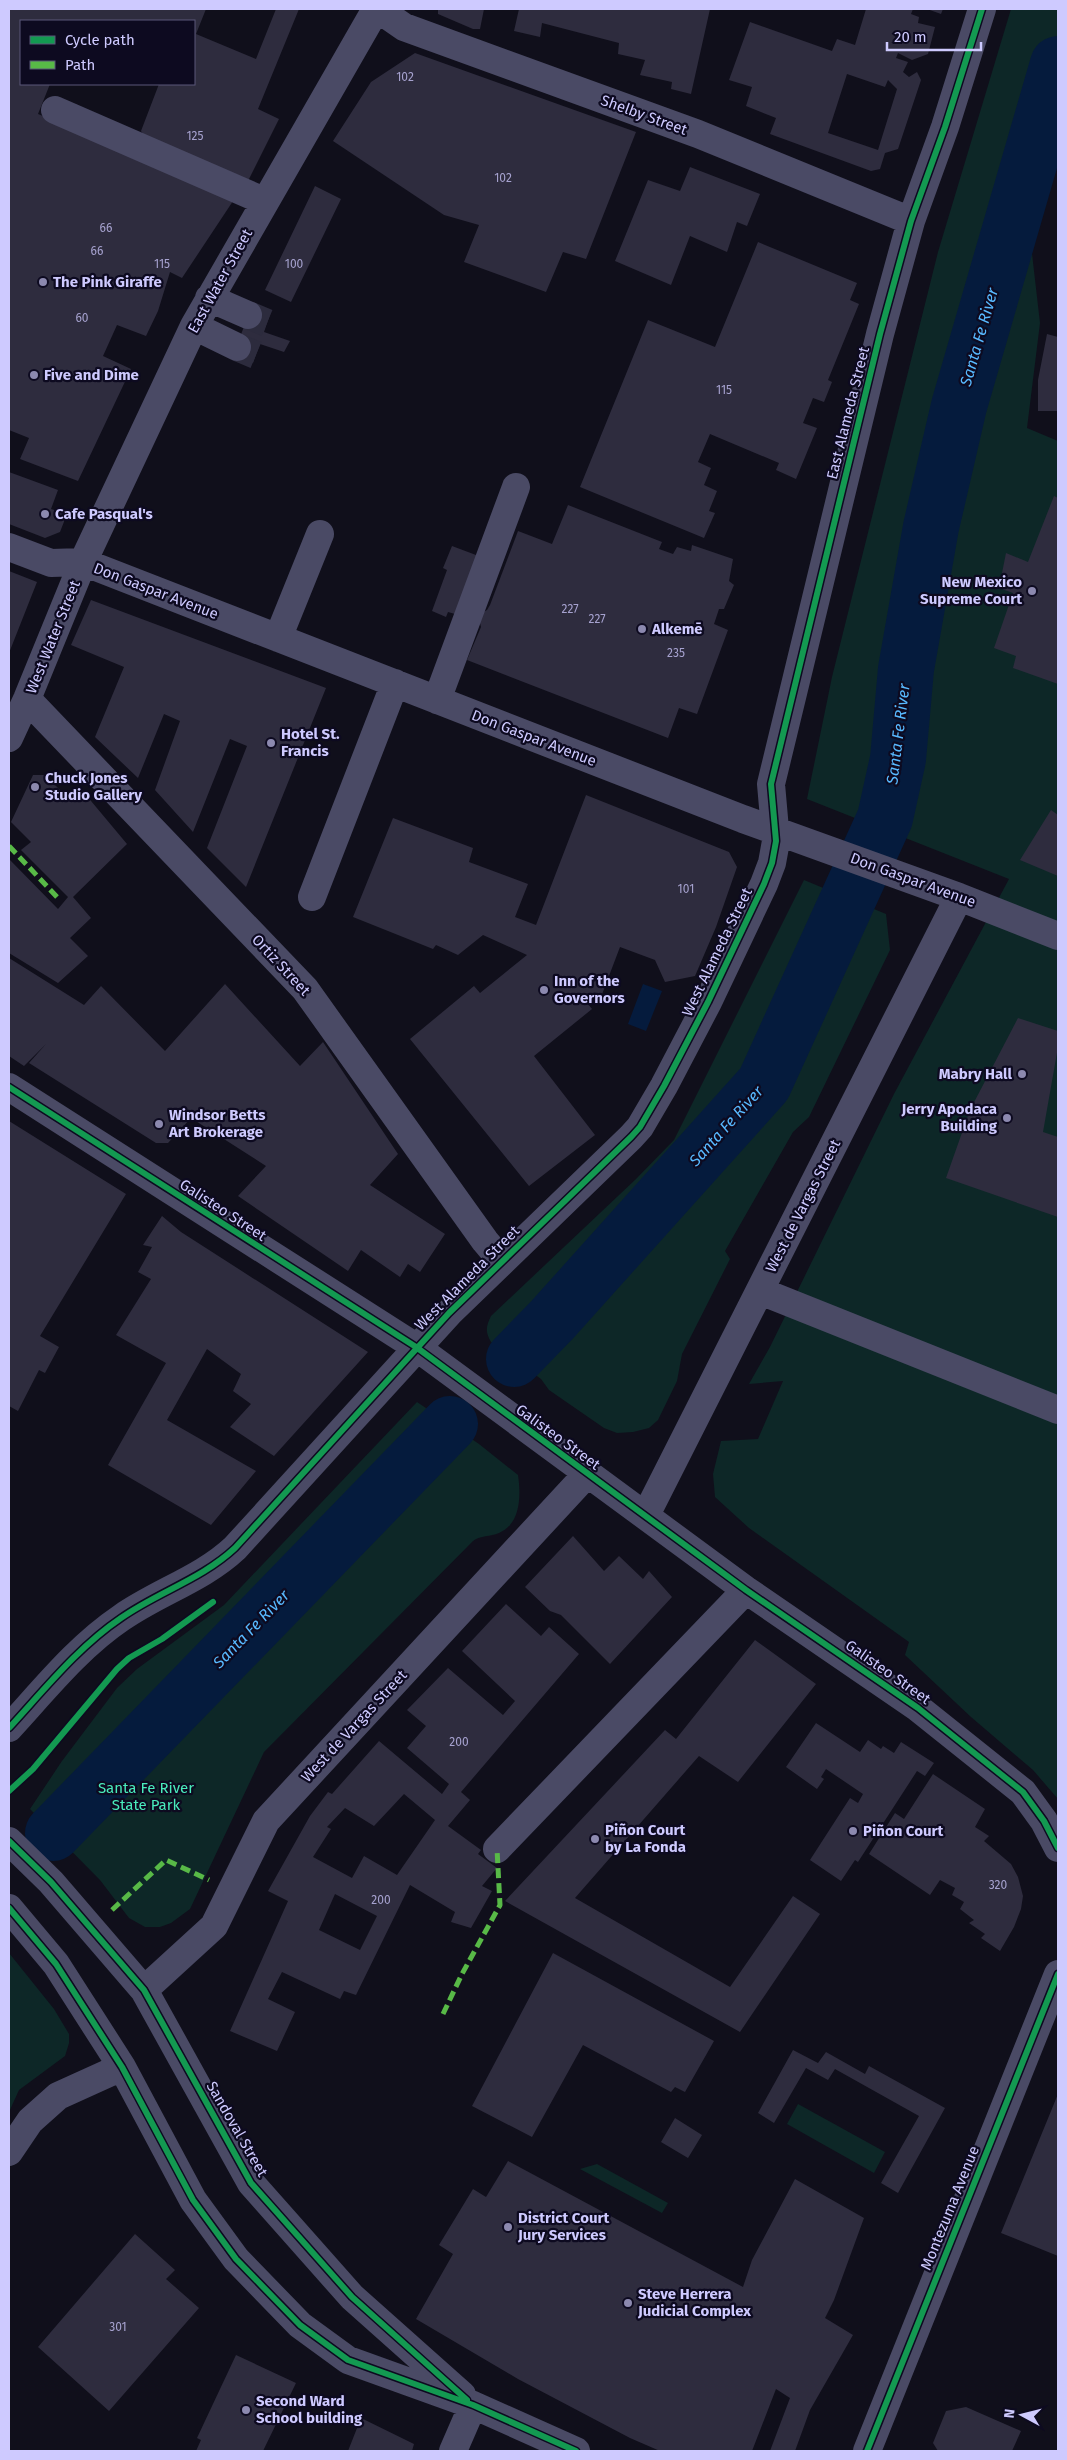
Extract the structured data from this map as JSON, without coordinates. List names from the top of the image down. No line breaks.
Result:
{"streets":{"street":["Shelby Street","East Water Street","East Alameda Street","Don Gaspar Avenue","West Water Street","West Alameda Street","Ortiz Street","West de Vargas Street","Galisteo Street","Sandoval Street","Montezuma Avenue"]},"crossings":[["Shelby Street","East Water Street"],["Shelby Street","East Alameda Street"],["East Water Street","Don Gaspar Avenue"],["East Water Street","West Water Street"],["East Alameda Street","Don Gaspar Avenue"],["East Alameda Street","West Alameda Street"],["Don Gaspar Avenue","West Water Street"],["Don Gaspar Avenue","West Alameda Street"],["Don Gaspar Avenue","West de Vargas Street"],["West Water Street","Ortiz Street"],["West Alameda Street","Ortiz Street"],["West Alameda Street","Galisteo Street"],["West de Vargas Street","Galisteo Street"],["West de Vargas Street","Sandoval Street"]],"water":["Santa Fe River"],"parks":["Santa Fe River State Park"],"places":["The Pink Giraffe","Five and Dime","Cafe Pasqual's","New Mexico Supreme Court","Alkemē","Hotel St. Francis","Chuck Jones Studio Gallery","Inn of the Governors","Mabry Hall","Jerry Apodaca Building","Windsor Betts Art Brokerage","Piñon Court","Piñon Court by La Fonda","District Court Jury Services","Steve Herrera Judicial Complex","Second Ward School building"],"house_numbers":["102","125","102","66","66","115","100","60","115","227","227","235","101","200","320","200","301"],"legend":["Cycle path","Path"],"scale_bar":"20 m","north":"left"}
